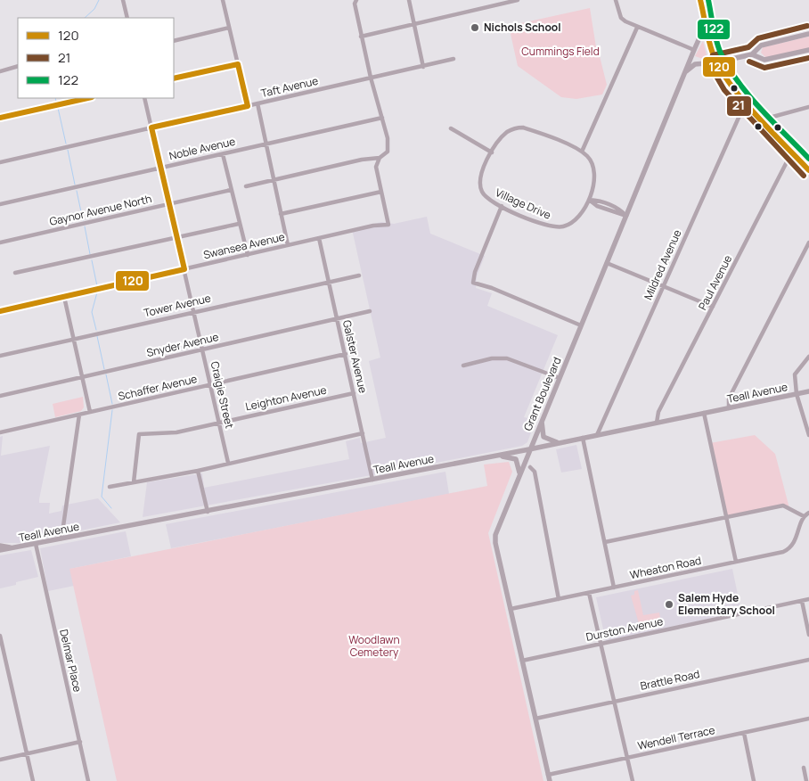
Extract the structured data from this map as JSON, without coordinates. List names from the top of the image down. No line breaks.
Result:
{"streets":{"street":["Taft Avenue","Noble Avenue","Village Drive","Gaynor Avenue North","Swansea Avenue","Mildred Avenue","Paul Avenue","Tower Avenue","Snyder Avenue","Galster Avenue","Schaffer Avenue","Teall Avenue","Grant Boulevard","Craigie Street","Leighton Avenue","Wheaton Road","Durston Avenue","Delmar Place","Brattle Road","Wendell Terrace"]},"crossings":[["Taft Avenue","Craigie Street"],["Noble Avenue","Craigie Street"],["Gaynor Avenue North","Craigie Street"],["Swansea Avenue","Galster Avenue"],["Swansea Avenue","Craigie Street"],["Mildred Avenue","Teall Avenue"],["Paul Avenue","Teall Avenue"],["Tower Avenue","Galster Avenue"],["Tower Avenue","Craigie Street"],["Snyder Avenue","Galster Avenue"],["Snyder Avenue","Craigie Street"],["Galster Avenue","Schaffer Avenue"],["Galster Avenue","Teall Avenue"],["Galster Avenue","Leighton Avenue"],["Schaffer Avenue","Craigie Street"],["Teall Avenue","Grant Boulevard"],["Teall Avenue","Delmar Place"],["Grant Boulevard","Wheaton Road"],["Grant Boulevard","Durston Avenue"],["Grant Boulevard","Brattle Road"],["Grant Boulevard","Wendell Terrace"],["Craigie Street","Leighton Avenue"]],"parks":["Cummings Field","Woodlawn Cemetery"],"places":["Nichols School","Salem Hyde Elementary School"],"lines":["transit line 120","transit line 122","transit line 21"],"legend":["120","21","122"]}
